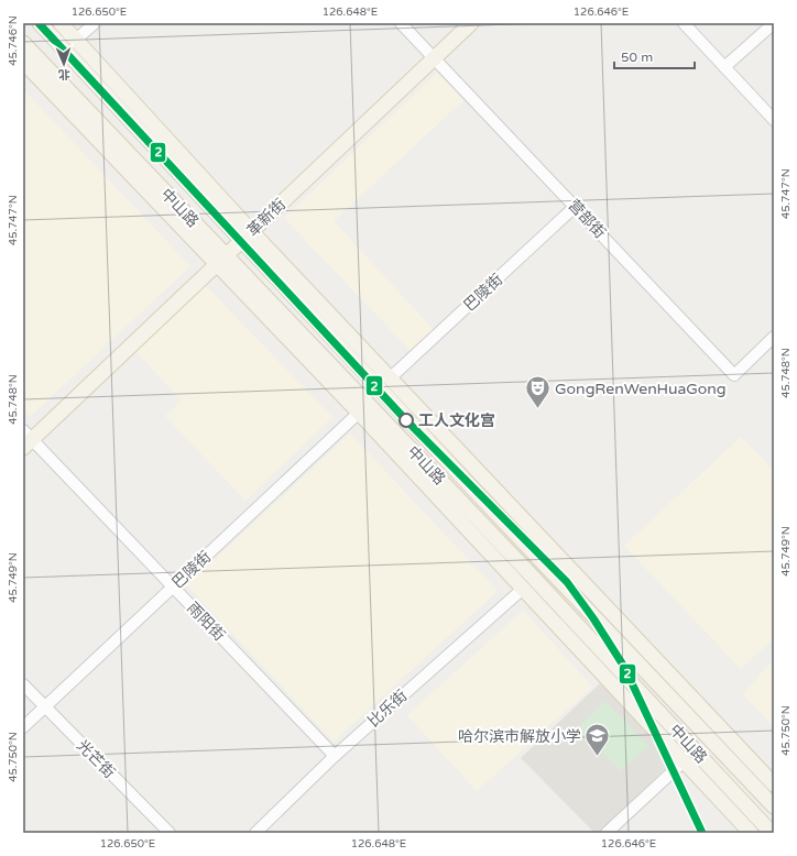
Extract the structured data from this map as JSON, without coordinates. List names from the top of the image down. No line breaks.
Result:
{"streets":{"main road":["中山路","革新街"],"street":["营部街","巴陵街","雨阳街","比乐街","光芒街"]},"crossings":[["中山路","革新街"],["革新街","营部街"],["革新街","雨阳街"],["营部街","巴陵街"],["巴陵街","雨阳街"],["巴陵街","光芒街"],["雨阳街","比乐街"]],"places":{"theatre":["GongRenWenHuaGong"],"other":["工人文化宫"],"school or university":["哈尔滨市解放小学"]},"lines":["transit line 2"],"scale_bar":"50 m","north":"bottom","coordinates":["126.650°E","126.648°E","126.646°E","45.746°N","45.747°N","45.748°N","45.749°N","45.750°N"]}
